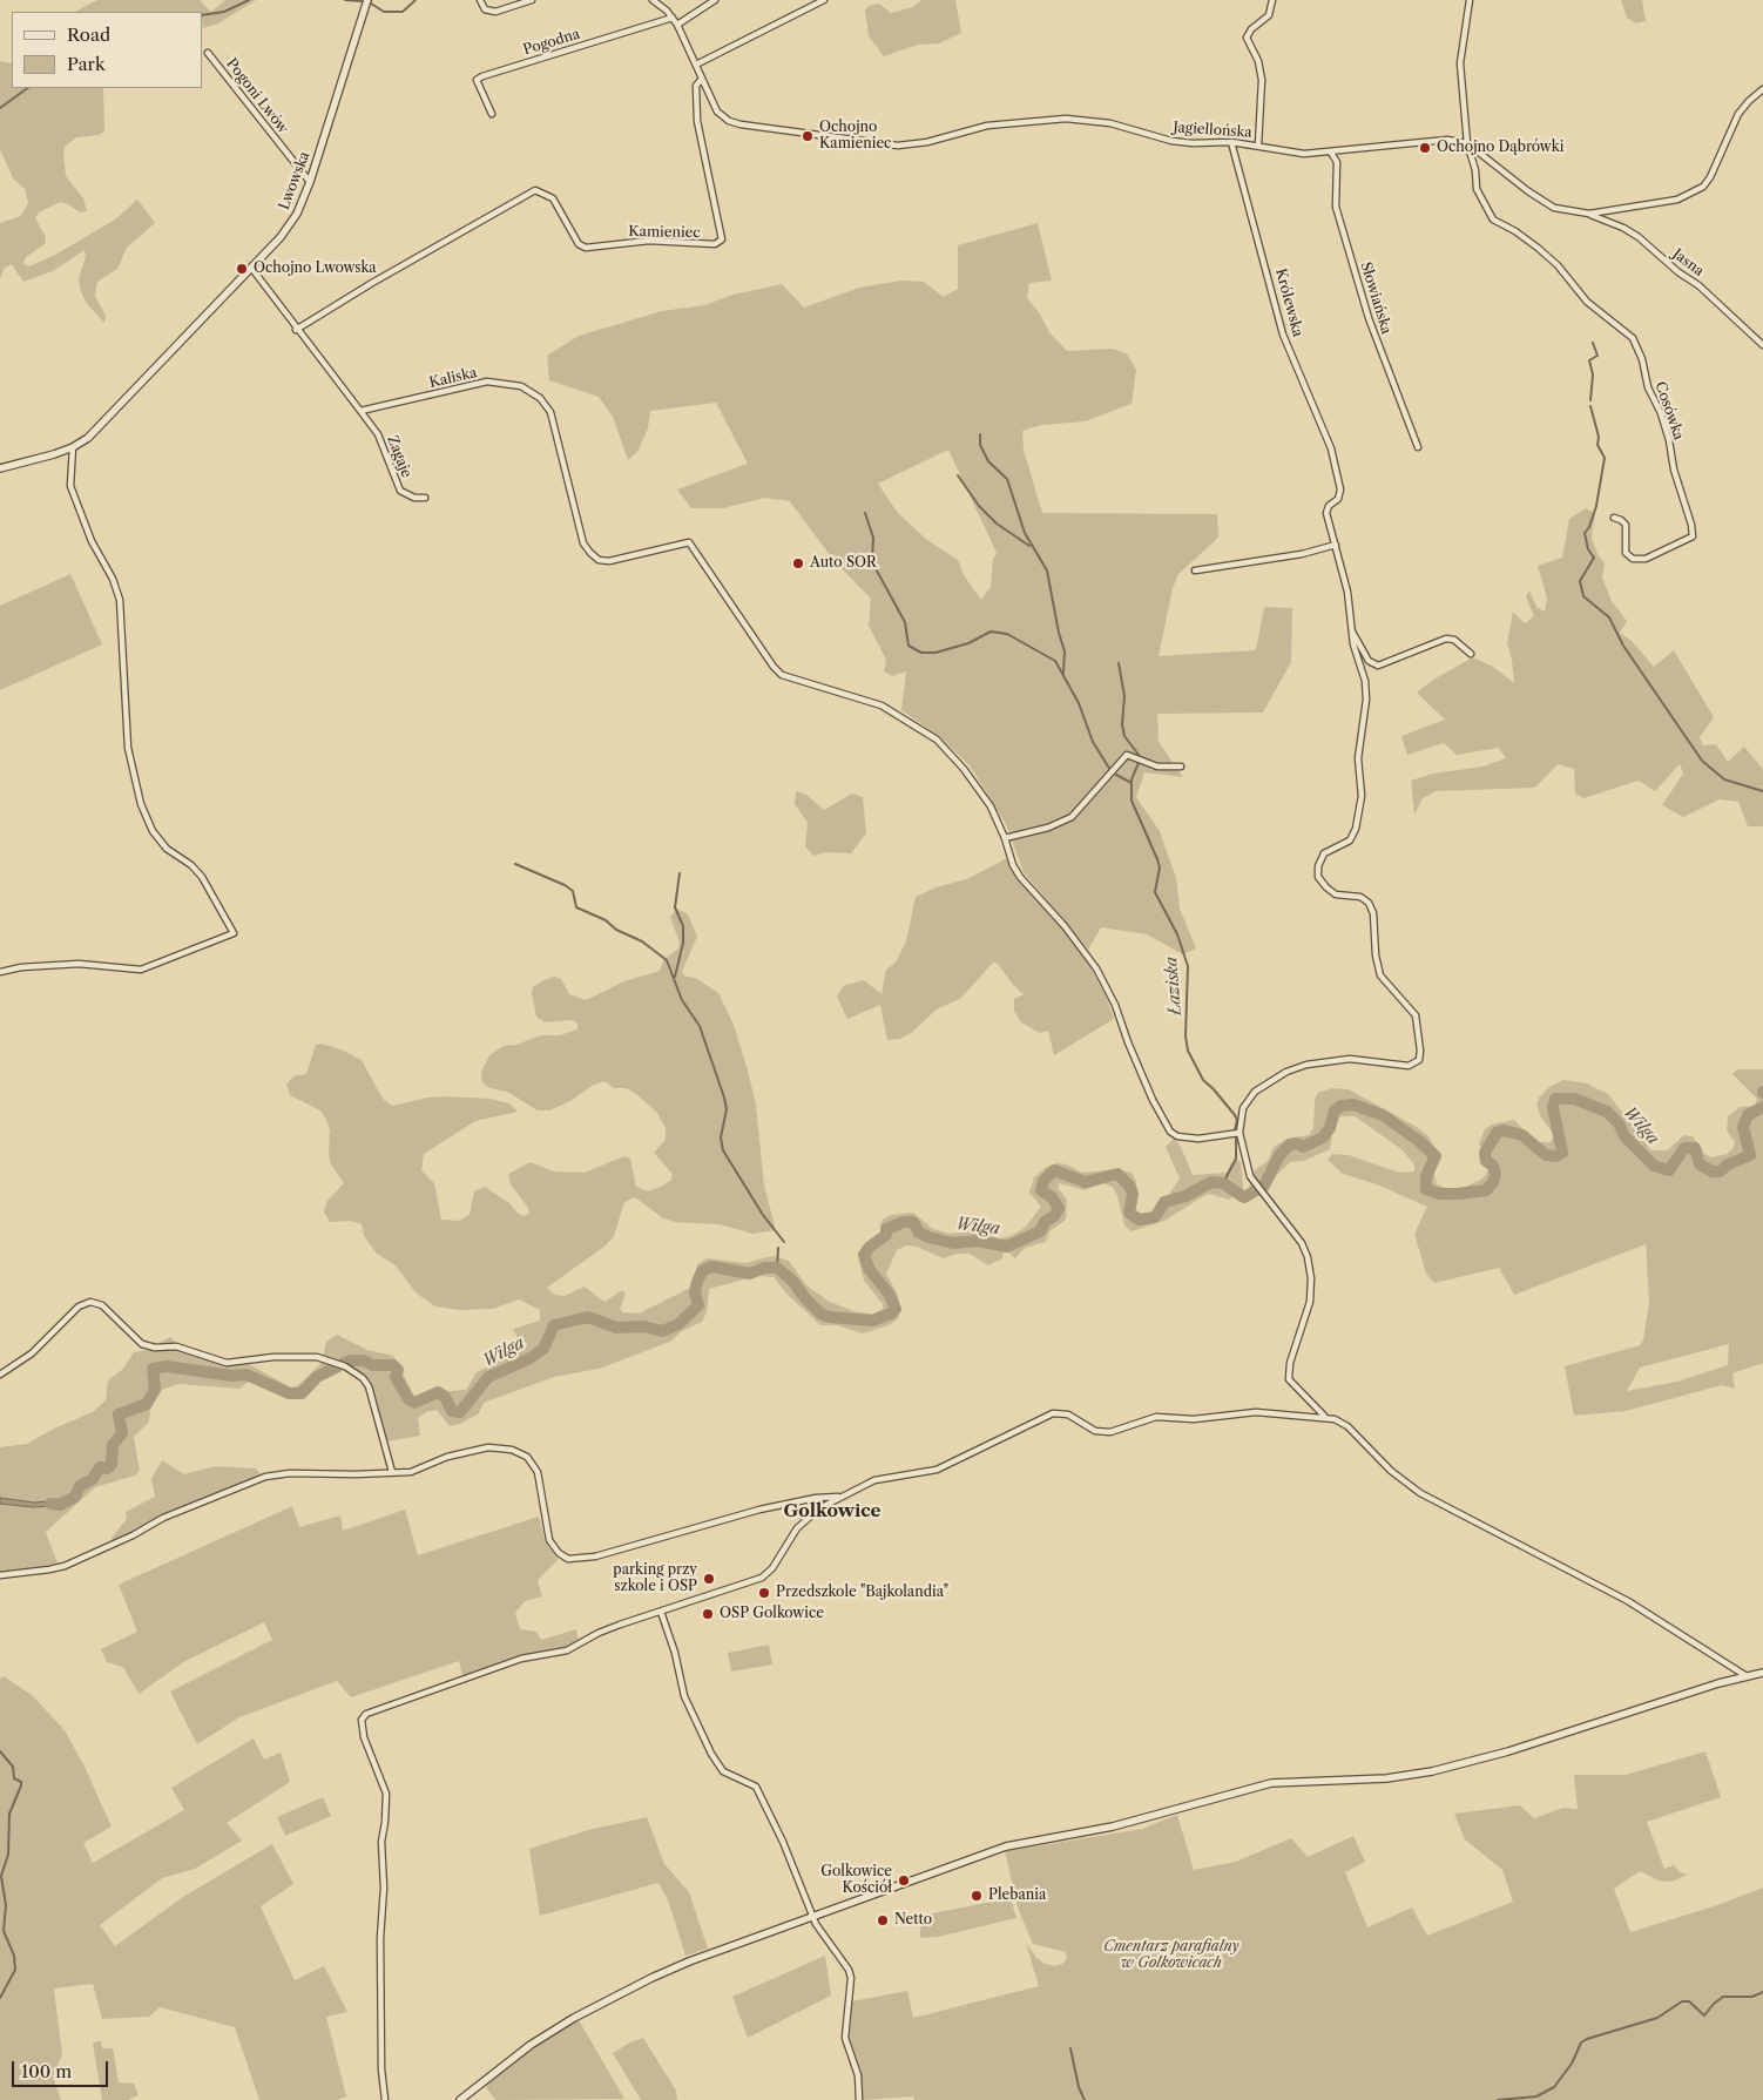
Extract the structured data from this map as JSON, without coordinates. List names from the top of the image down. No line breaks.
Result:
{"streets":{"street":["Pogodna","Pogoni Lwów","Jagiellońska","Lwowska","Kamieniec","Jasna","Słowiańska","Królewska","Kaliska","Cosówka","Zagaje"]},"crossings":[["Pogodna","Jagiellońska"],["Pogoni Lwów","Lwowska"],["Jagiellońska","Kamieniec"],["Jagiellońska","Słowiańska"],["Jagiellońska","Królewska"],["Jagiellońska","Cosówka"],["Kaliska","Zagaje"]],"districts":["Golkowice"],"water":["Łaziska","Wilga"],"parks":["Cmentarz parafialny w Golkowicach"],"places":["Ochojno Kamieniec","Ochojno Dąbrówki","Ochojno Lwowska","Auto SOR","parking przy szkole i OSP","Przedszkole \"Bajkolandia\"","OSP Golkowice","Golkowice Kościół","Plebania","Netto"],"legend":["Road","Park"],"scale_bar":"100 m"}
